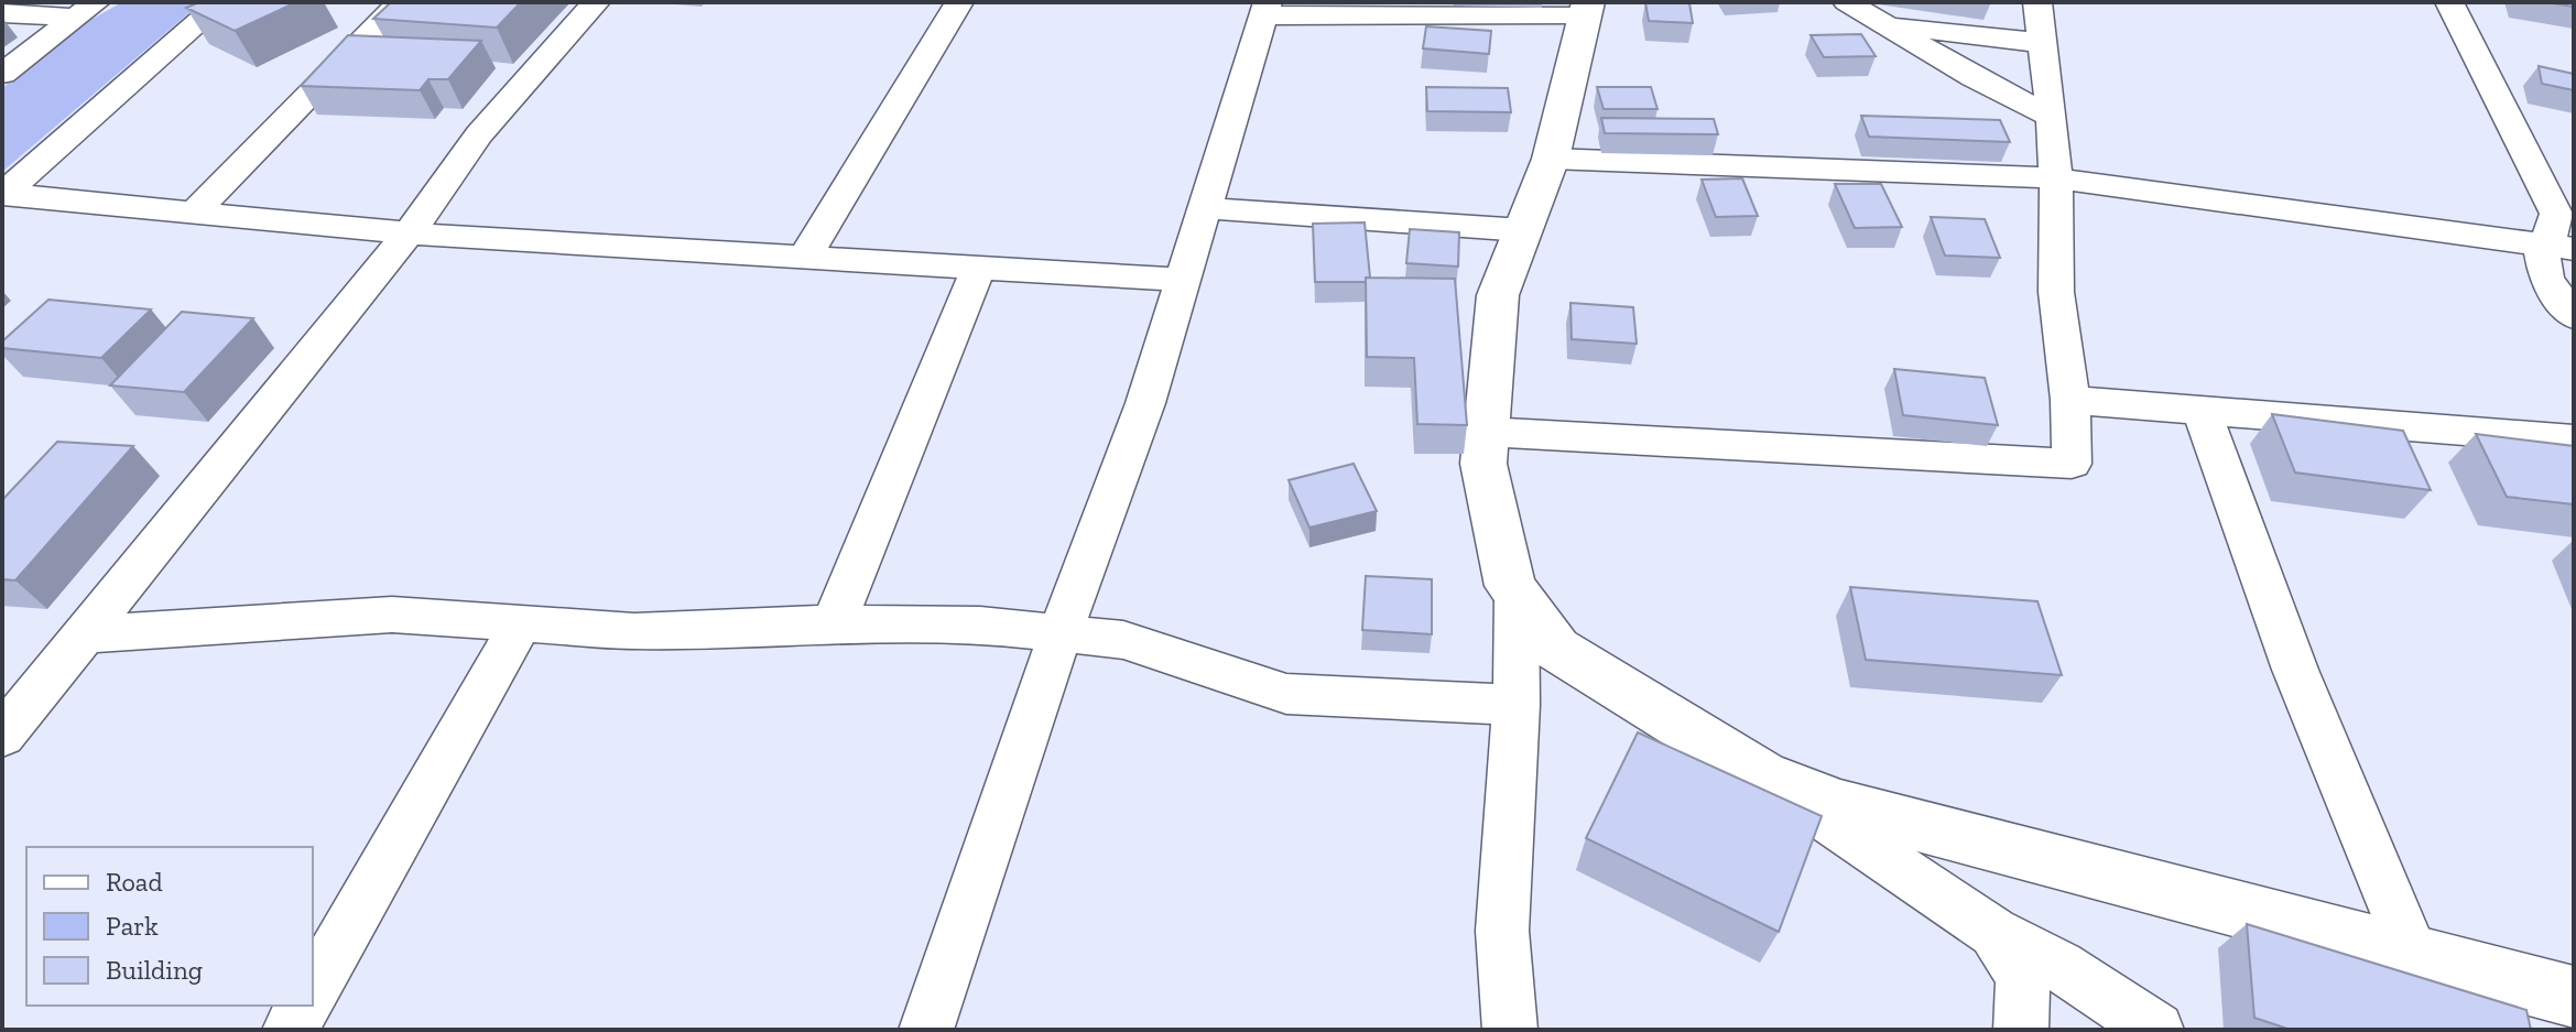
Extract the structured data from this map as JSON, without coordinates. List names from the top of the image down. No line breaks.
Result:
{"legend":["Road","Park","Building"]}
